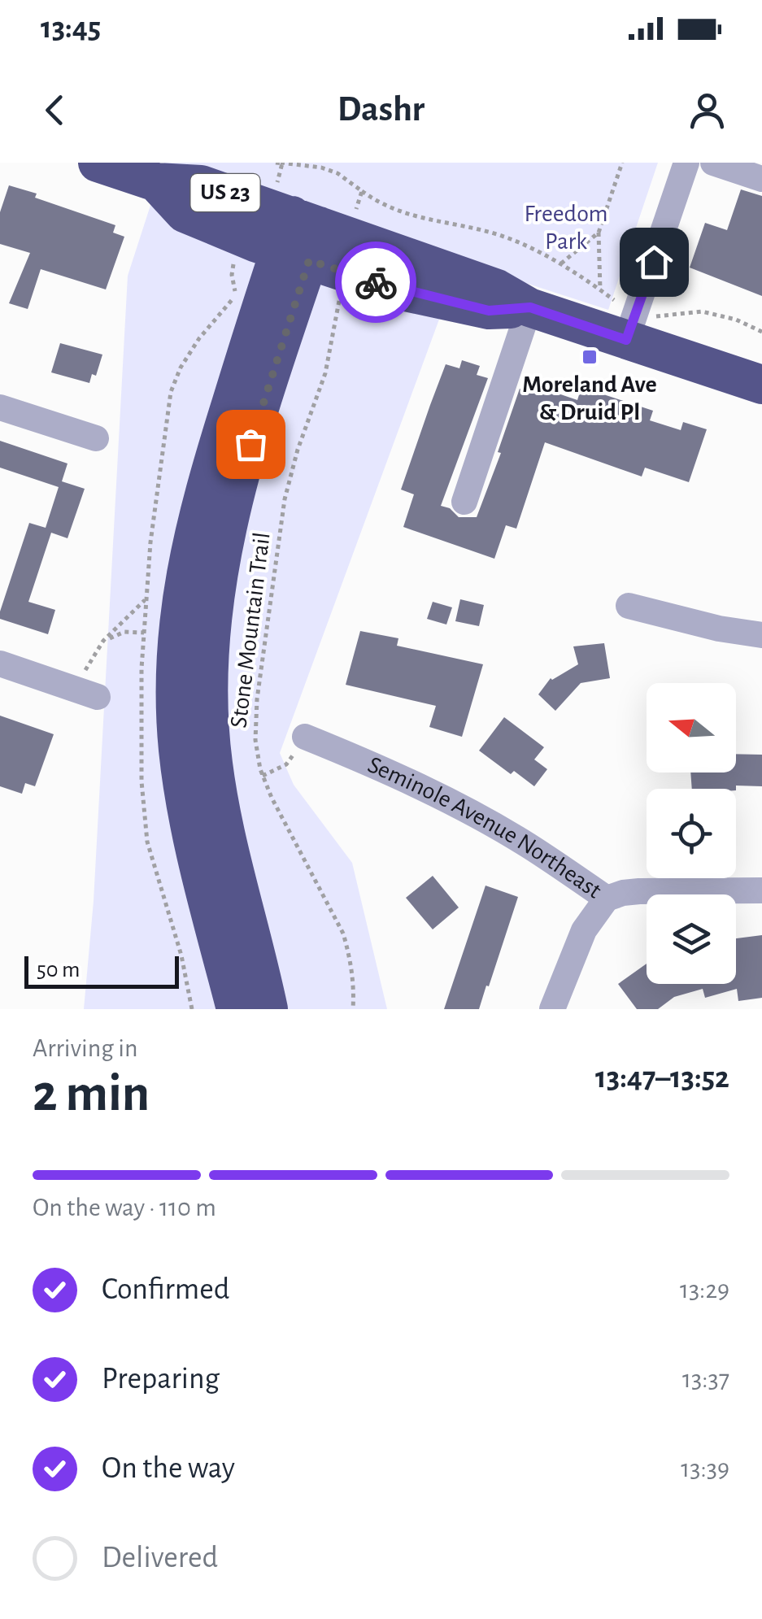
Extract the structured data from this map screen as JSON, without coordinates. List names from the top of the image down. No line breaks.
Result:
{"streets":{"highway":["US 23"],"street":["Seminole Avenue Northeast"],"path":["Stone Mountain Trail"]},"parks":["Freedom Park"],"places":{"transit":["Moreland Ave & Druid Pl"]},"scale_bar":"50 m","north":"left","page":{"status":"13:45","header":"Dashr","scale":"50 m","heading":["2 min","Arriving in","13:47–13:52"],"bar":"On the way · 110 m","list":[["Confirmed","13:29"],["Preparing","13:37"],["On the way","13:39"],"Delivered"]}}
